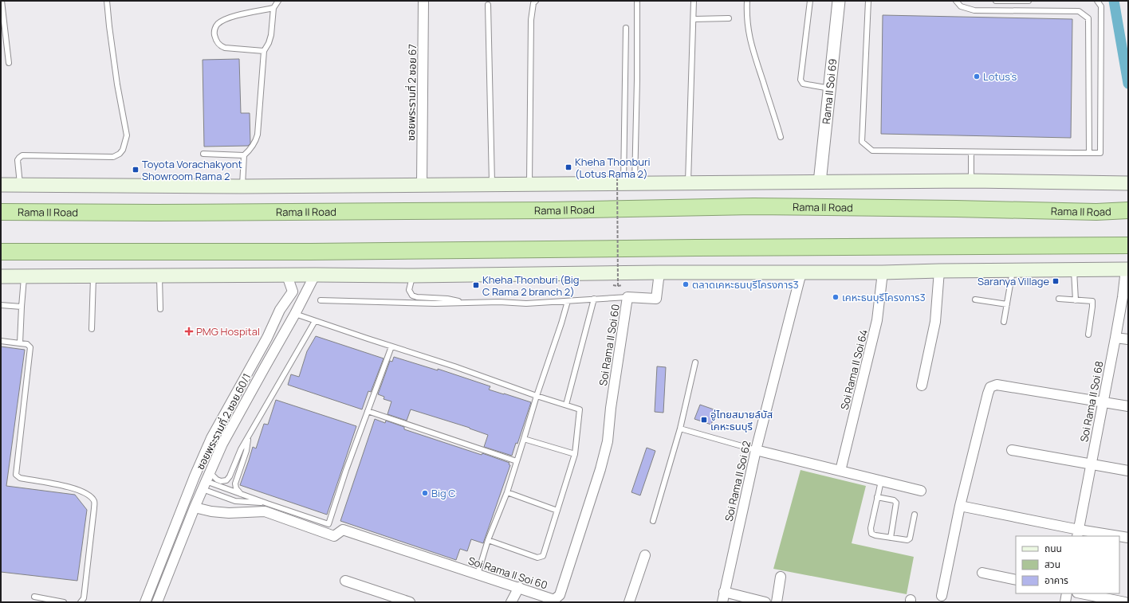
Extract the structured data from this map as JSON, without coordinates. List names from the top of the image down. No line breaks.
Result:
{"streets":{"highway":["Rama II Road"],"street":["Rama II Soi 69","ซอยพระรามที่ 2 ซอย 67","Soi Rama II Soi 60","Soi Rama II Soi 64","Soi Rama II Soi 68","ซอยพระรามที่ 2 ซอย 60/1","Soi Rama II Soi 62"]},"crossings":[["Soi Rama II Soi 60","ซอยพระรามที่ 2 ซอย 60/1"]],"places":{"other":["Lotus's","ตลาดเคหะธนบุรีโครงการ3","เคหะธนบุรีโครงการ3","Big C"],"transit":["Kheha Thonburi (Lotus Rama 2)","Toyota Vorachakyont Showroom Rama 2","Saranya Village","Kheha Thonburi (Big C Rama 2 branch 2)","อู่ไทยสมายล์บัส เคหะธนบุรี"],"health":["PMG Hospital"]},"legend":["ถนน","สวน","อาคาร"]}
